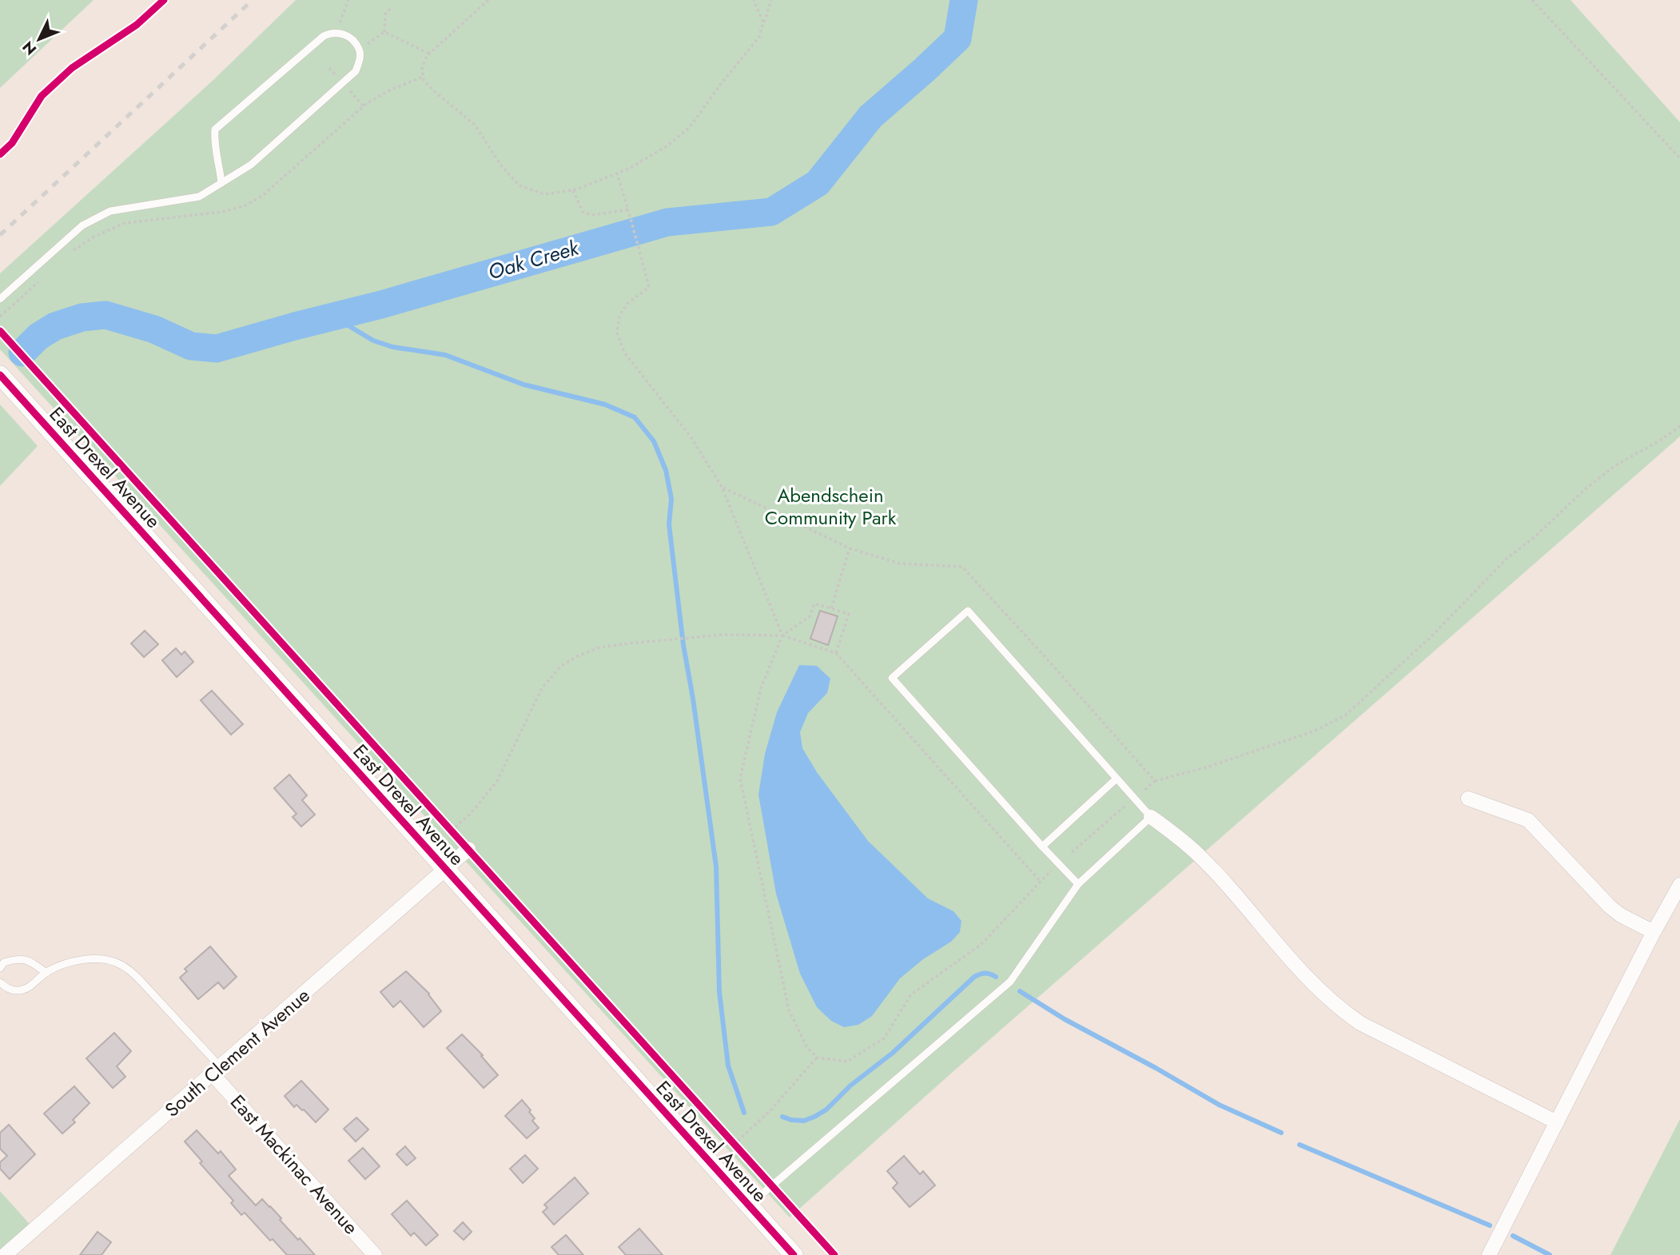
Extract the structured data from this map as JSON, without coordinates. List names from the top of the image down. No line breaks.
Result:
{"streets":{"street":["East Drexel Avenue","South Clement Avenue","East Mackinac Avenue"]},"crossings":[["East Drexel Avenue","South Clement Avenue"],["South Clement Avenue","East Mackinac Avenue"]],"water":["Oak Creek"],"parks":["Abendschein Community Park"],"north":"bottom left"}
